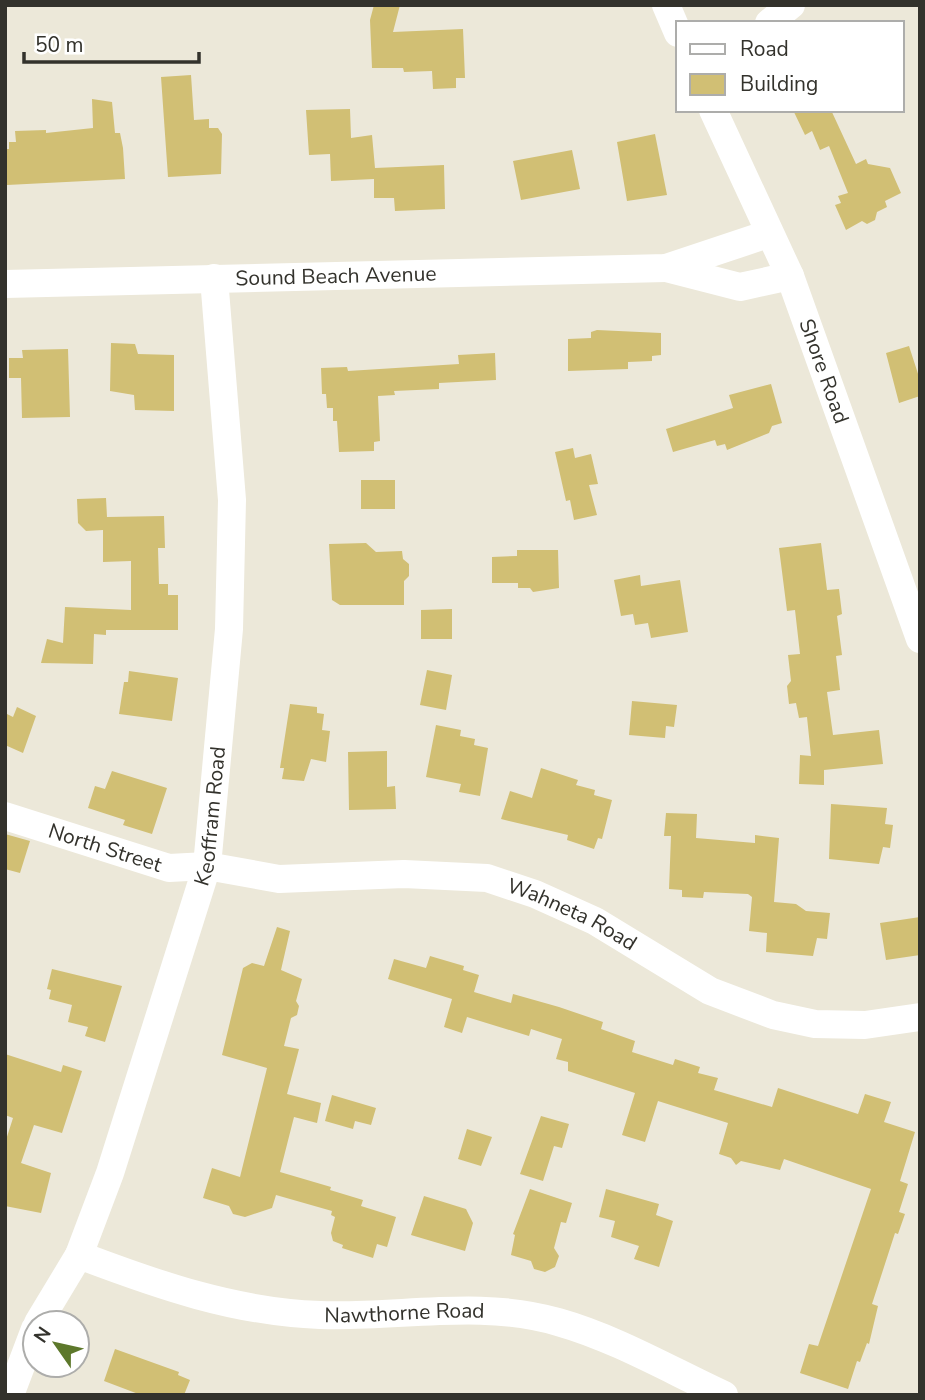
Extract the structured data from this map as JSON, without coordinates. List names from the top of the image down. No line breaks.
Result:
{"streets":{"street":["Sound Beach Avenue","Shore Road","Keoffram Road","North Street","Wahneta Road","Nawthorne Road"]},"crossings":[["Sound Beach Avenue","Shore Road"],["Sound Beach Avenue","Keoffram Road"],["Keoffram Road","North Street"],["Keoffram Road","Wahneta Road"],["Keoffram Road","Nawthorne Road"],["North Street","Wahneta Road"]],"legend":["Road","Building"],"scale_bar":"50 m","north":"top left"}
